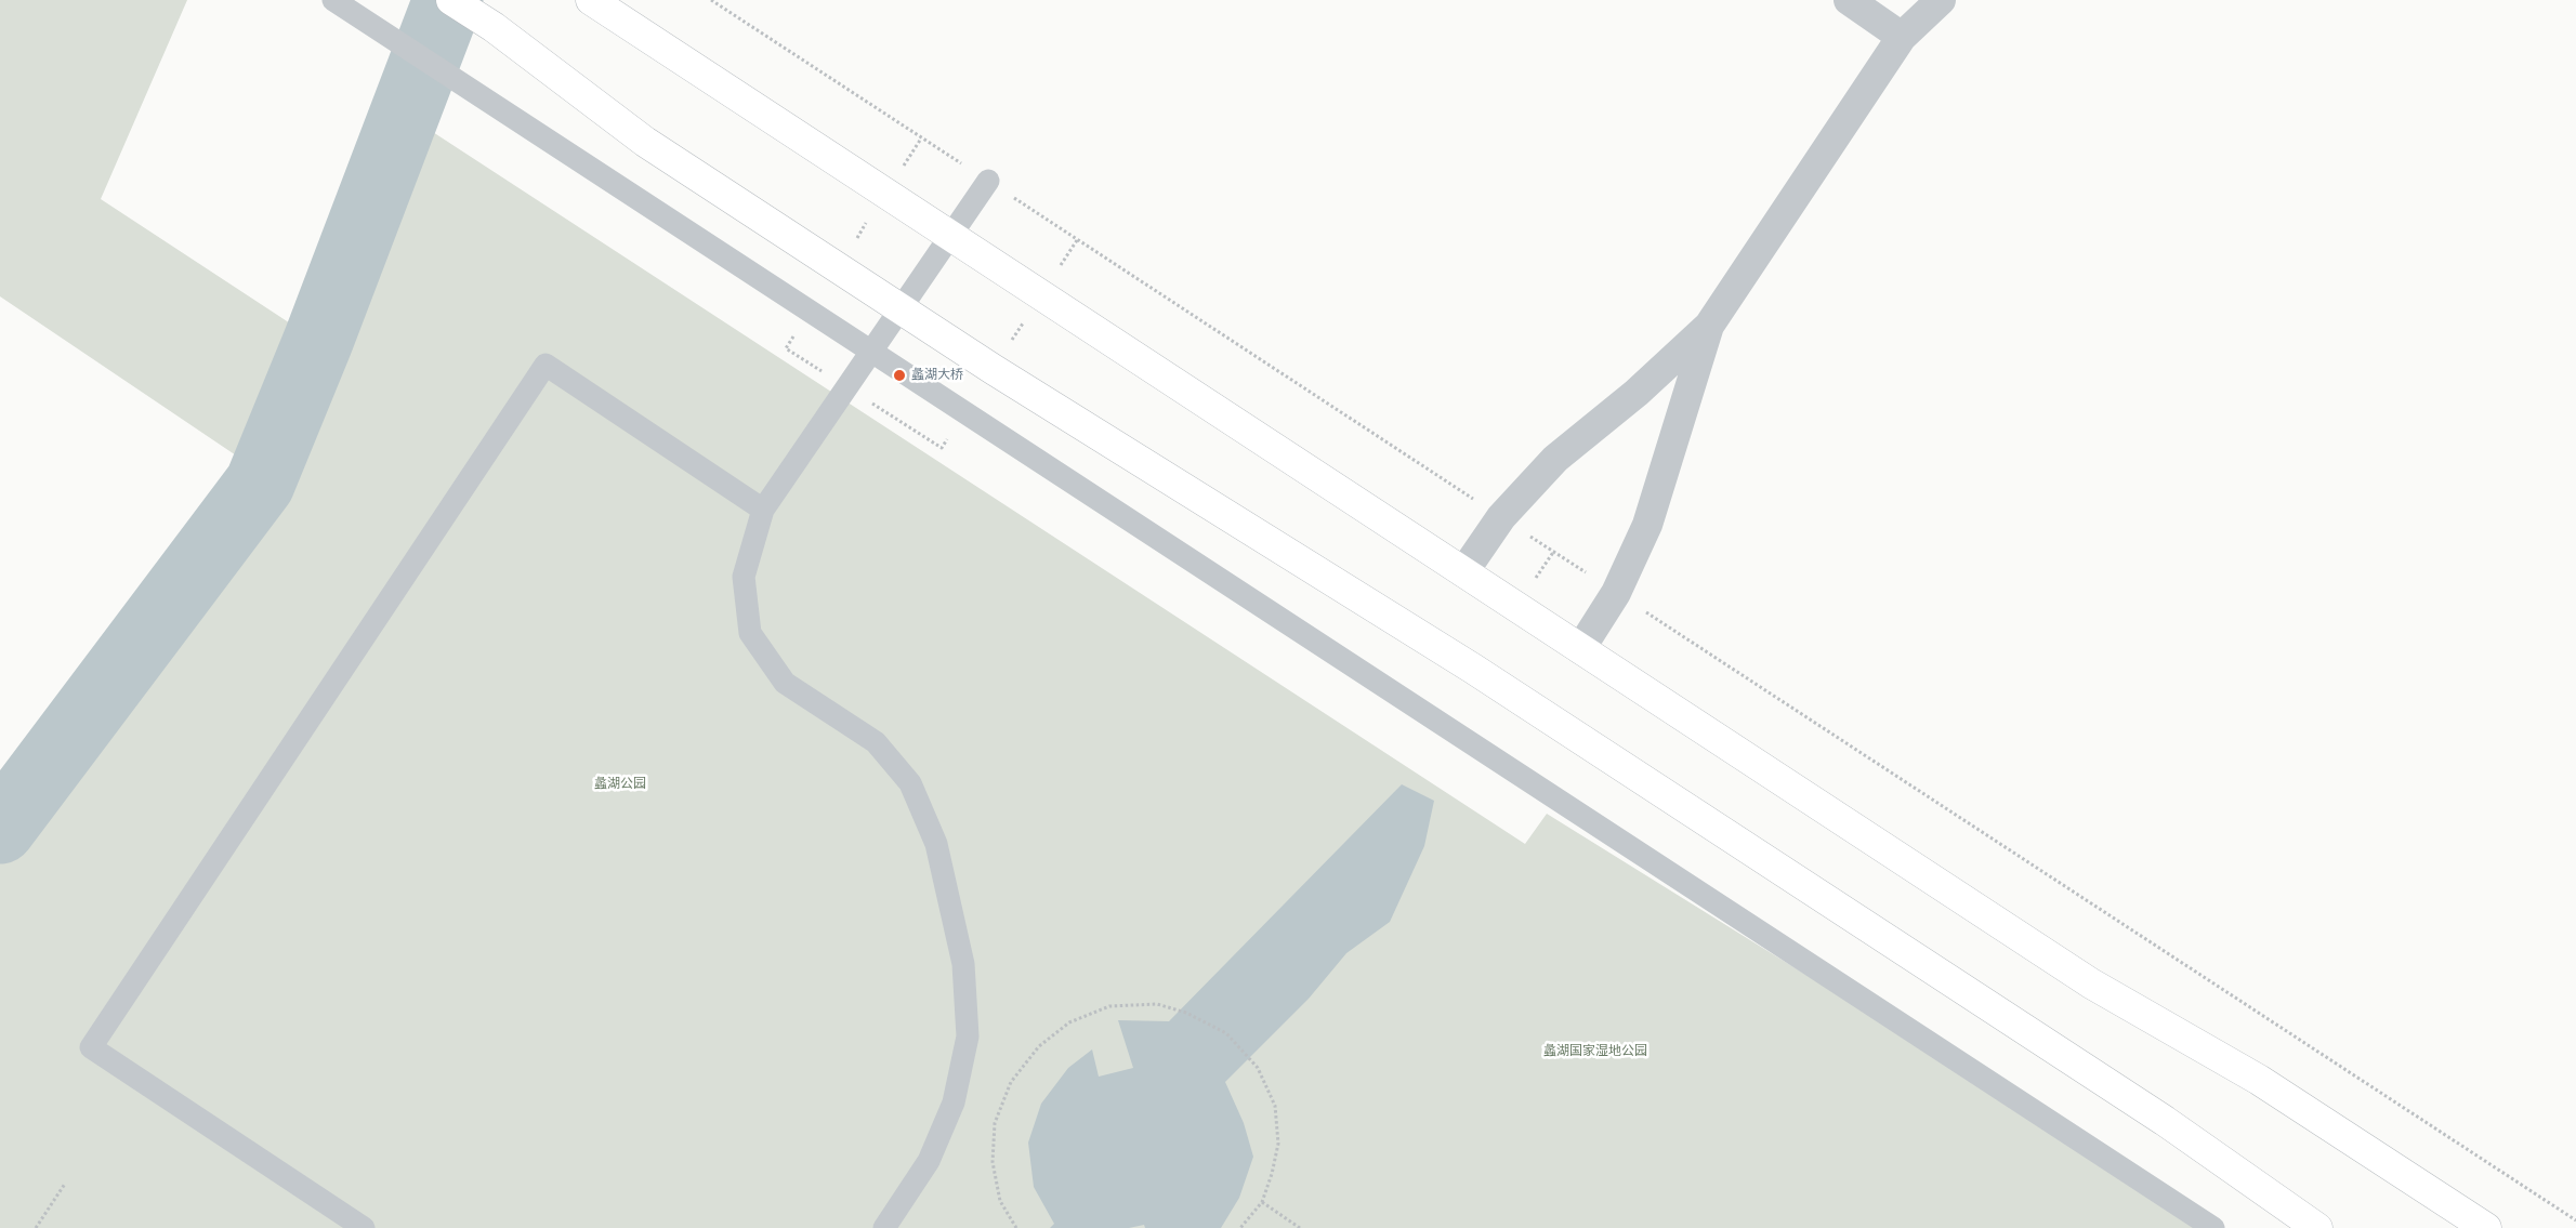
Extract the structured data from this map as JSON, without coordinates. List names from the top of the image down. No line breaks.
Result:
{"parks":["蠡湖公园","蠡湖国家湿地公园"],"places":["蠡湖大桥"]}
